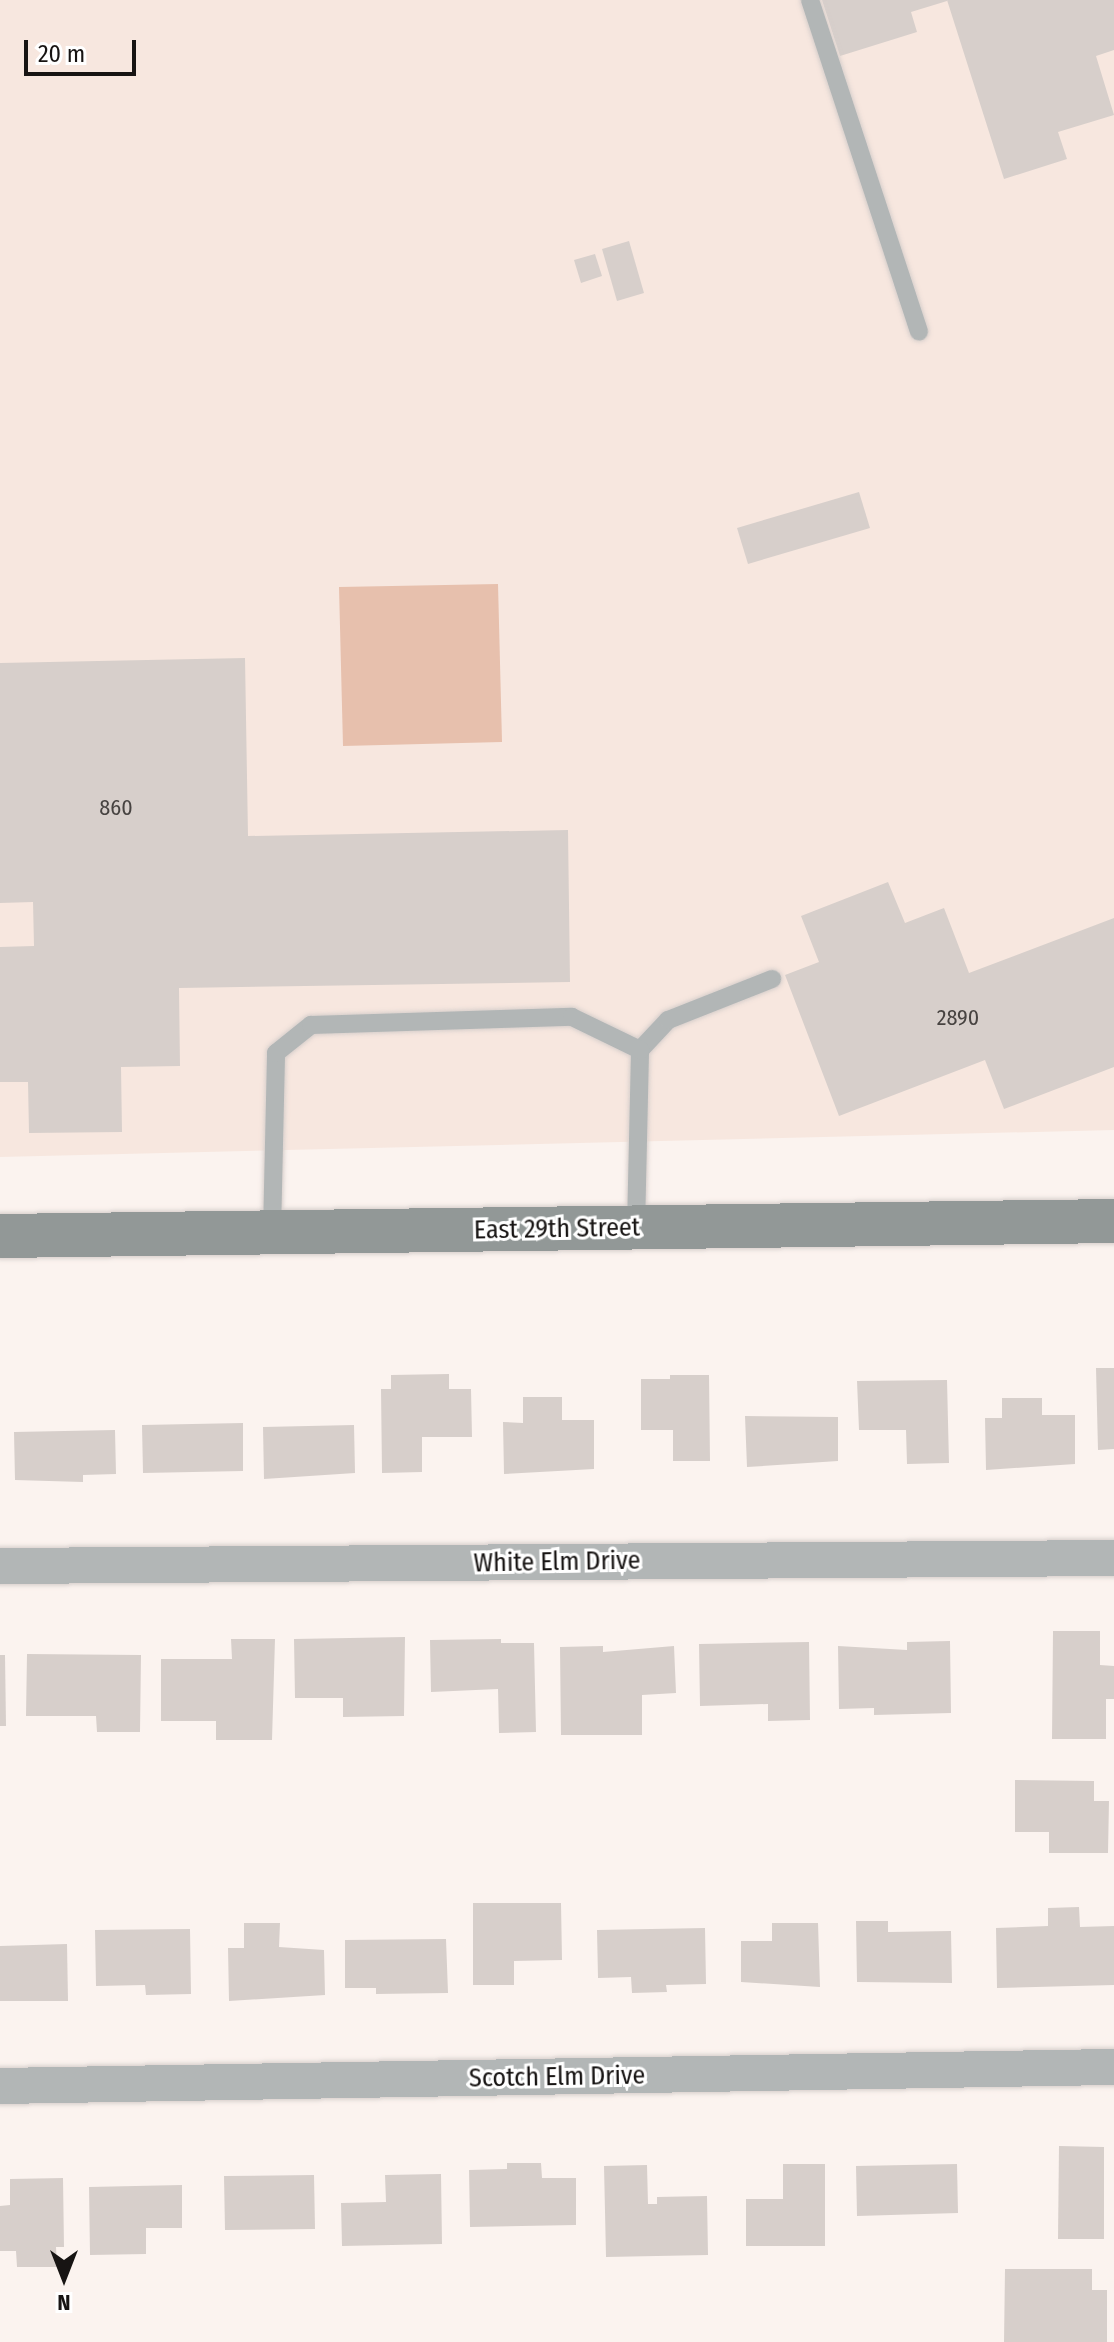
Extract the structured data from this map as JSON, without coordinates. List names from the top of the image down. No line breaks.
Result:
{"streets":{"main road":["East 29th Street"],"street":["White Elm Drive","Scotch Elm Drive"]},"house_numbers":["860","2890"],"scale_bar":"20 m","north":"bottom"}
